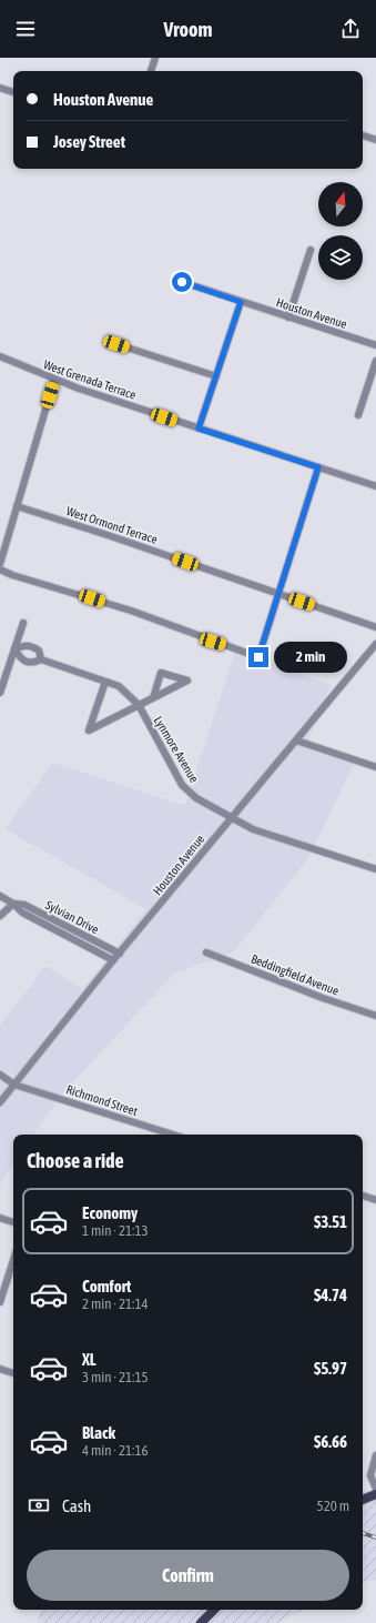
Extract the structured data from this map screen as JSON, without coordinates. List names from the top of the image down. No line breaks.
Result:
{"streets":{"street":["Houston Avenue","West Grenada Terrace","West Ormond Terrace","Lynmore Avenue","Sylvian Drive","Beddingfield Avenue","Richmond Street"]},"crossings":[["Houston Avenue","Lynmore Avenue"],["Houston Avenue","Sylvian Drive"],["Houston Avenue","Richmond Street"]],"north":"top","page":{"header":"Vroom","banner":["Houston Avenue","Josey Street"],"bubble":"2 min","heading":"Choose a ride","list":[{"name":"Economy","note":"1 min · 21:13","value":"$3.51"},{"name":"Comfort","note":"2 min · 21:14","value":"$4.74"},{"name":"XL","note":"3 min · 21:15","value":"$5.97"},{"name":"Black","note":"4 min · 21:16","value":"$6.66"}],"pay":["Cash","520 m"],"buttons":"Confirm"}}
